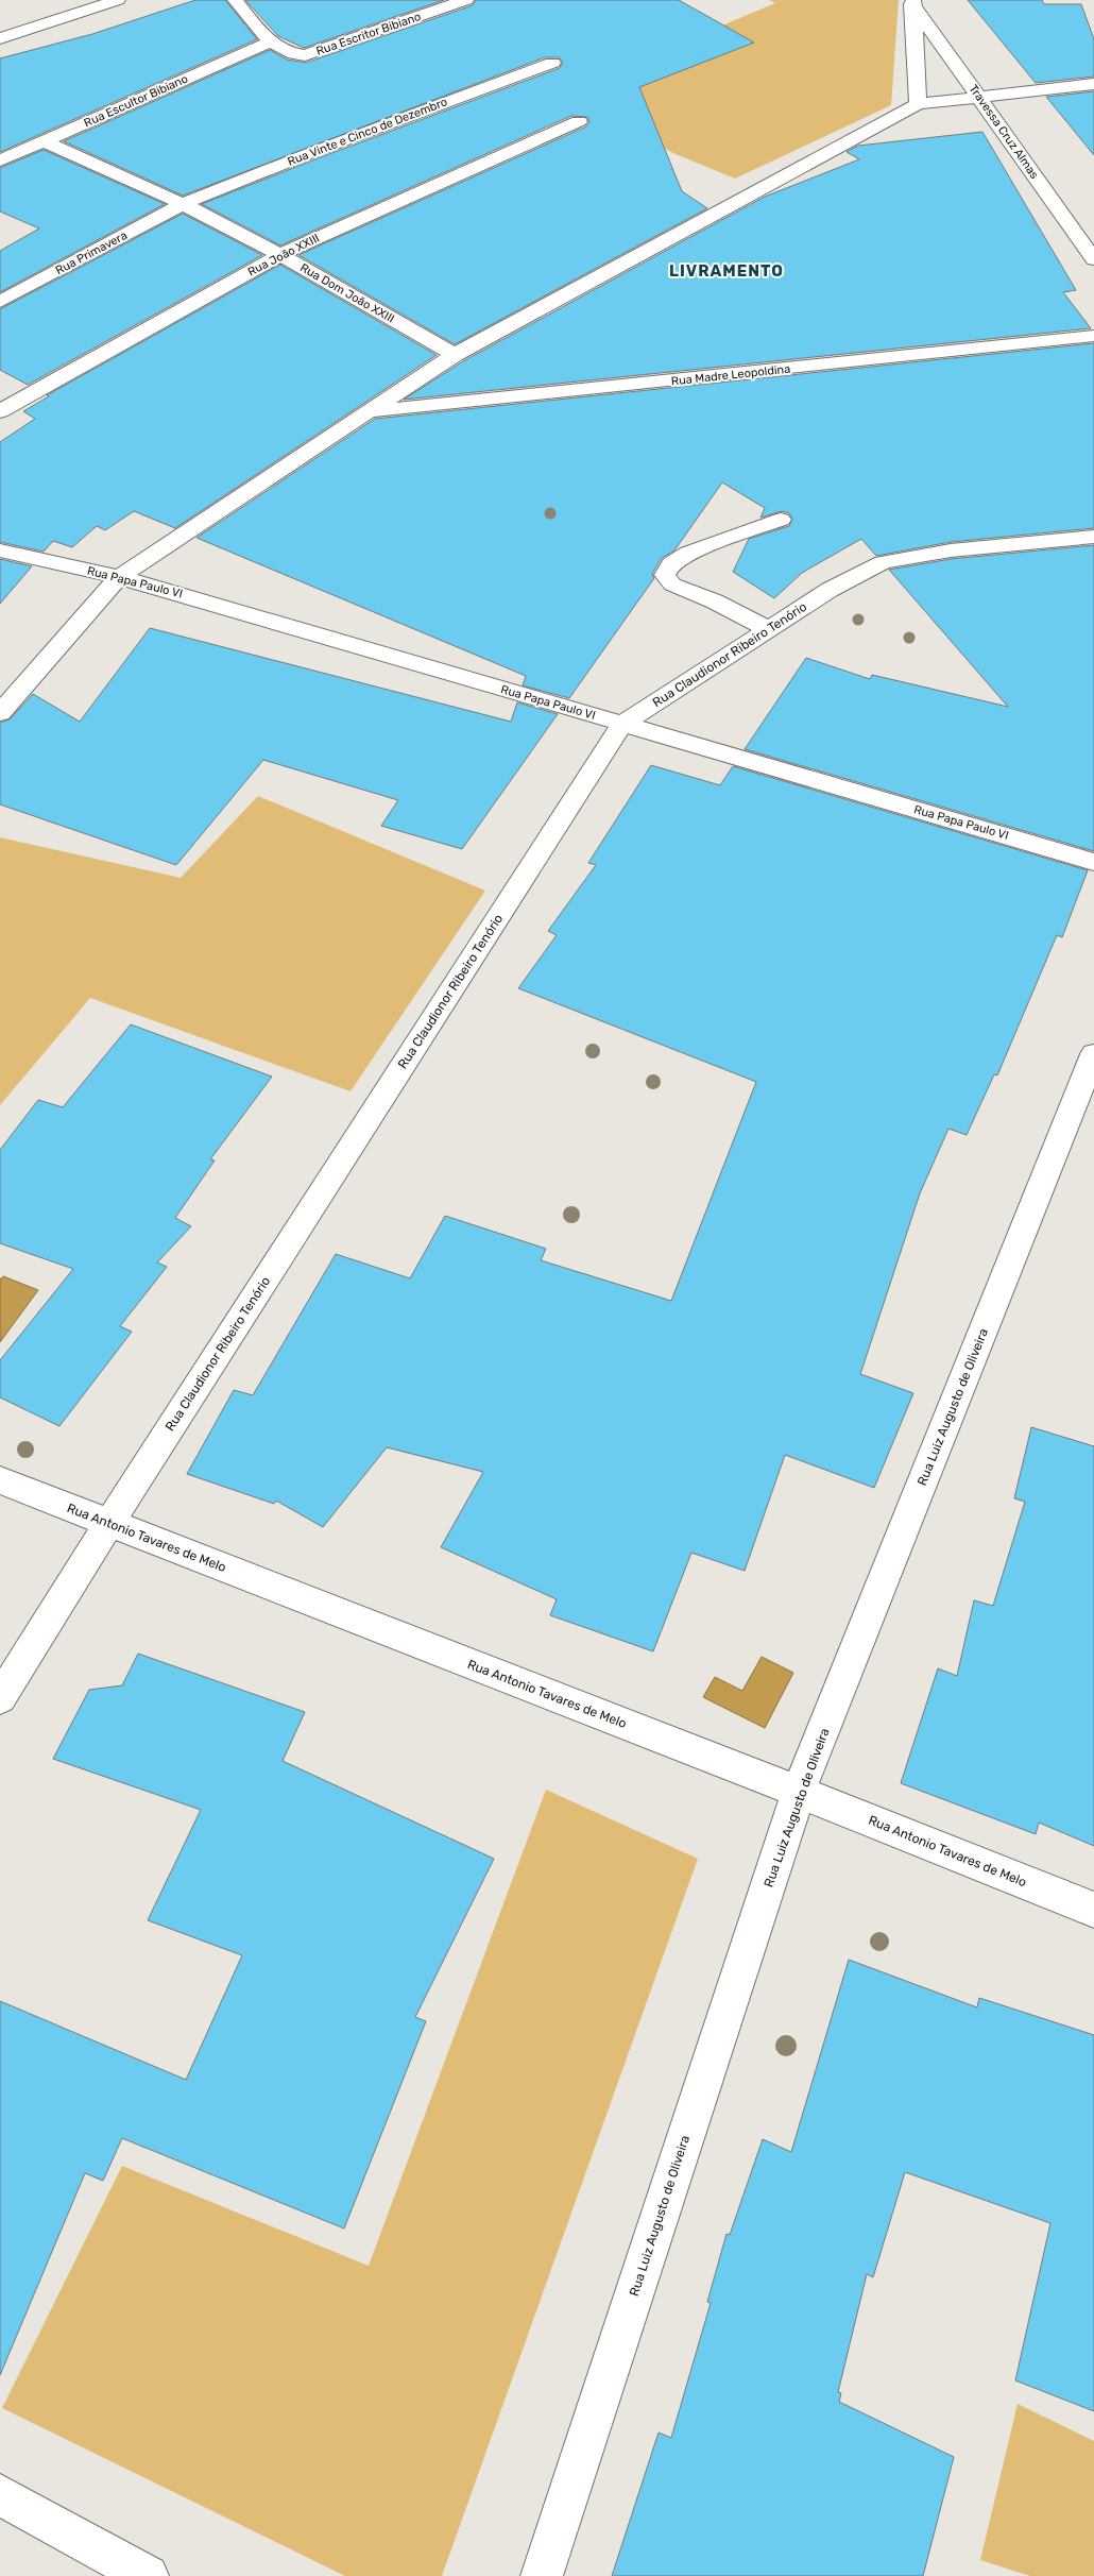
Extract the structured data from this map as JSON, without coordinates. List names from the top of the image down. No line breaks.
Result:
{"streets":{"street":["Rua Escritor Bibiano","Rua Escultor Bibiano","Rua Vinte e Cinco de Dezembro","Travessa Cruz Almas","Rua Primavera","Rua João XXIII","Rua Dom João XXIII","Rua Madre Leopoldina","Rua Papa Paulo VI","Rua Claudionor Ribeiro Tenório","Rua Luiz Augusto de Oliveira","Rua Antonio Tavares de Melo"]},"crossings":[["Rua Escritor Bibiano","Rua Escultor Bibiano"],["Rua Escultor Bibiano","Rua Dom João XXIII"],["Rua Vinte e Cinco de Dezembro","Rua Primavera"],["Rua Vinte e Cinco de Dezembro","Rua Dom João XXIII"],["Rua Primavera","Rua Dom João XXIII"],["Rua João XXIII","Rua Dom João XXIII"],["Rua Papa Paulo VI","Rua Claudionor Ribeiro Tenório"],["Rua Claudionor Ribeiro Tenório","Rua Antonio Tavares de Melo"],["Rua Luiz Augusto de Oliveira","Rua Antonio Tavares de Melo"]],"districts":["LIVRAMENTO"]}
